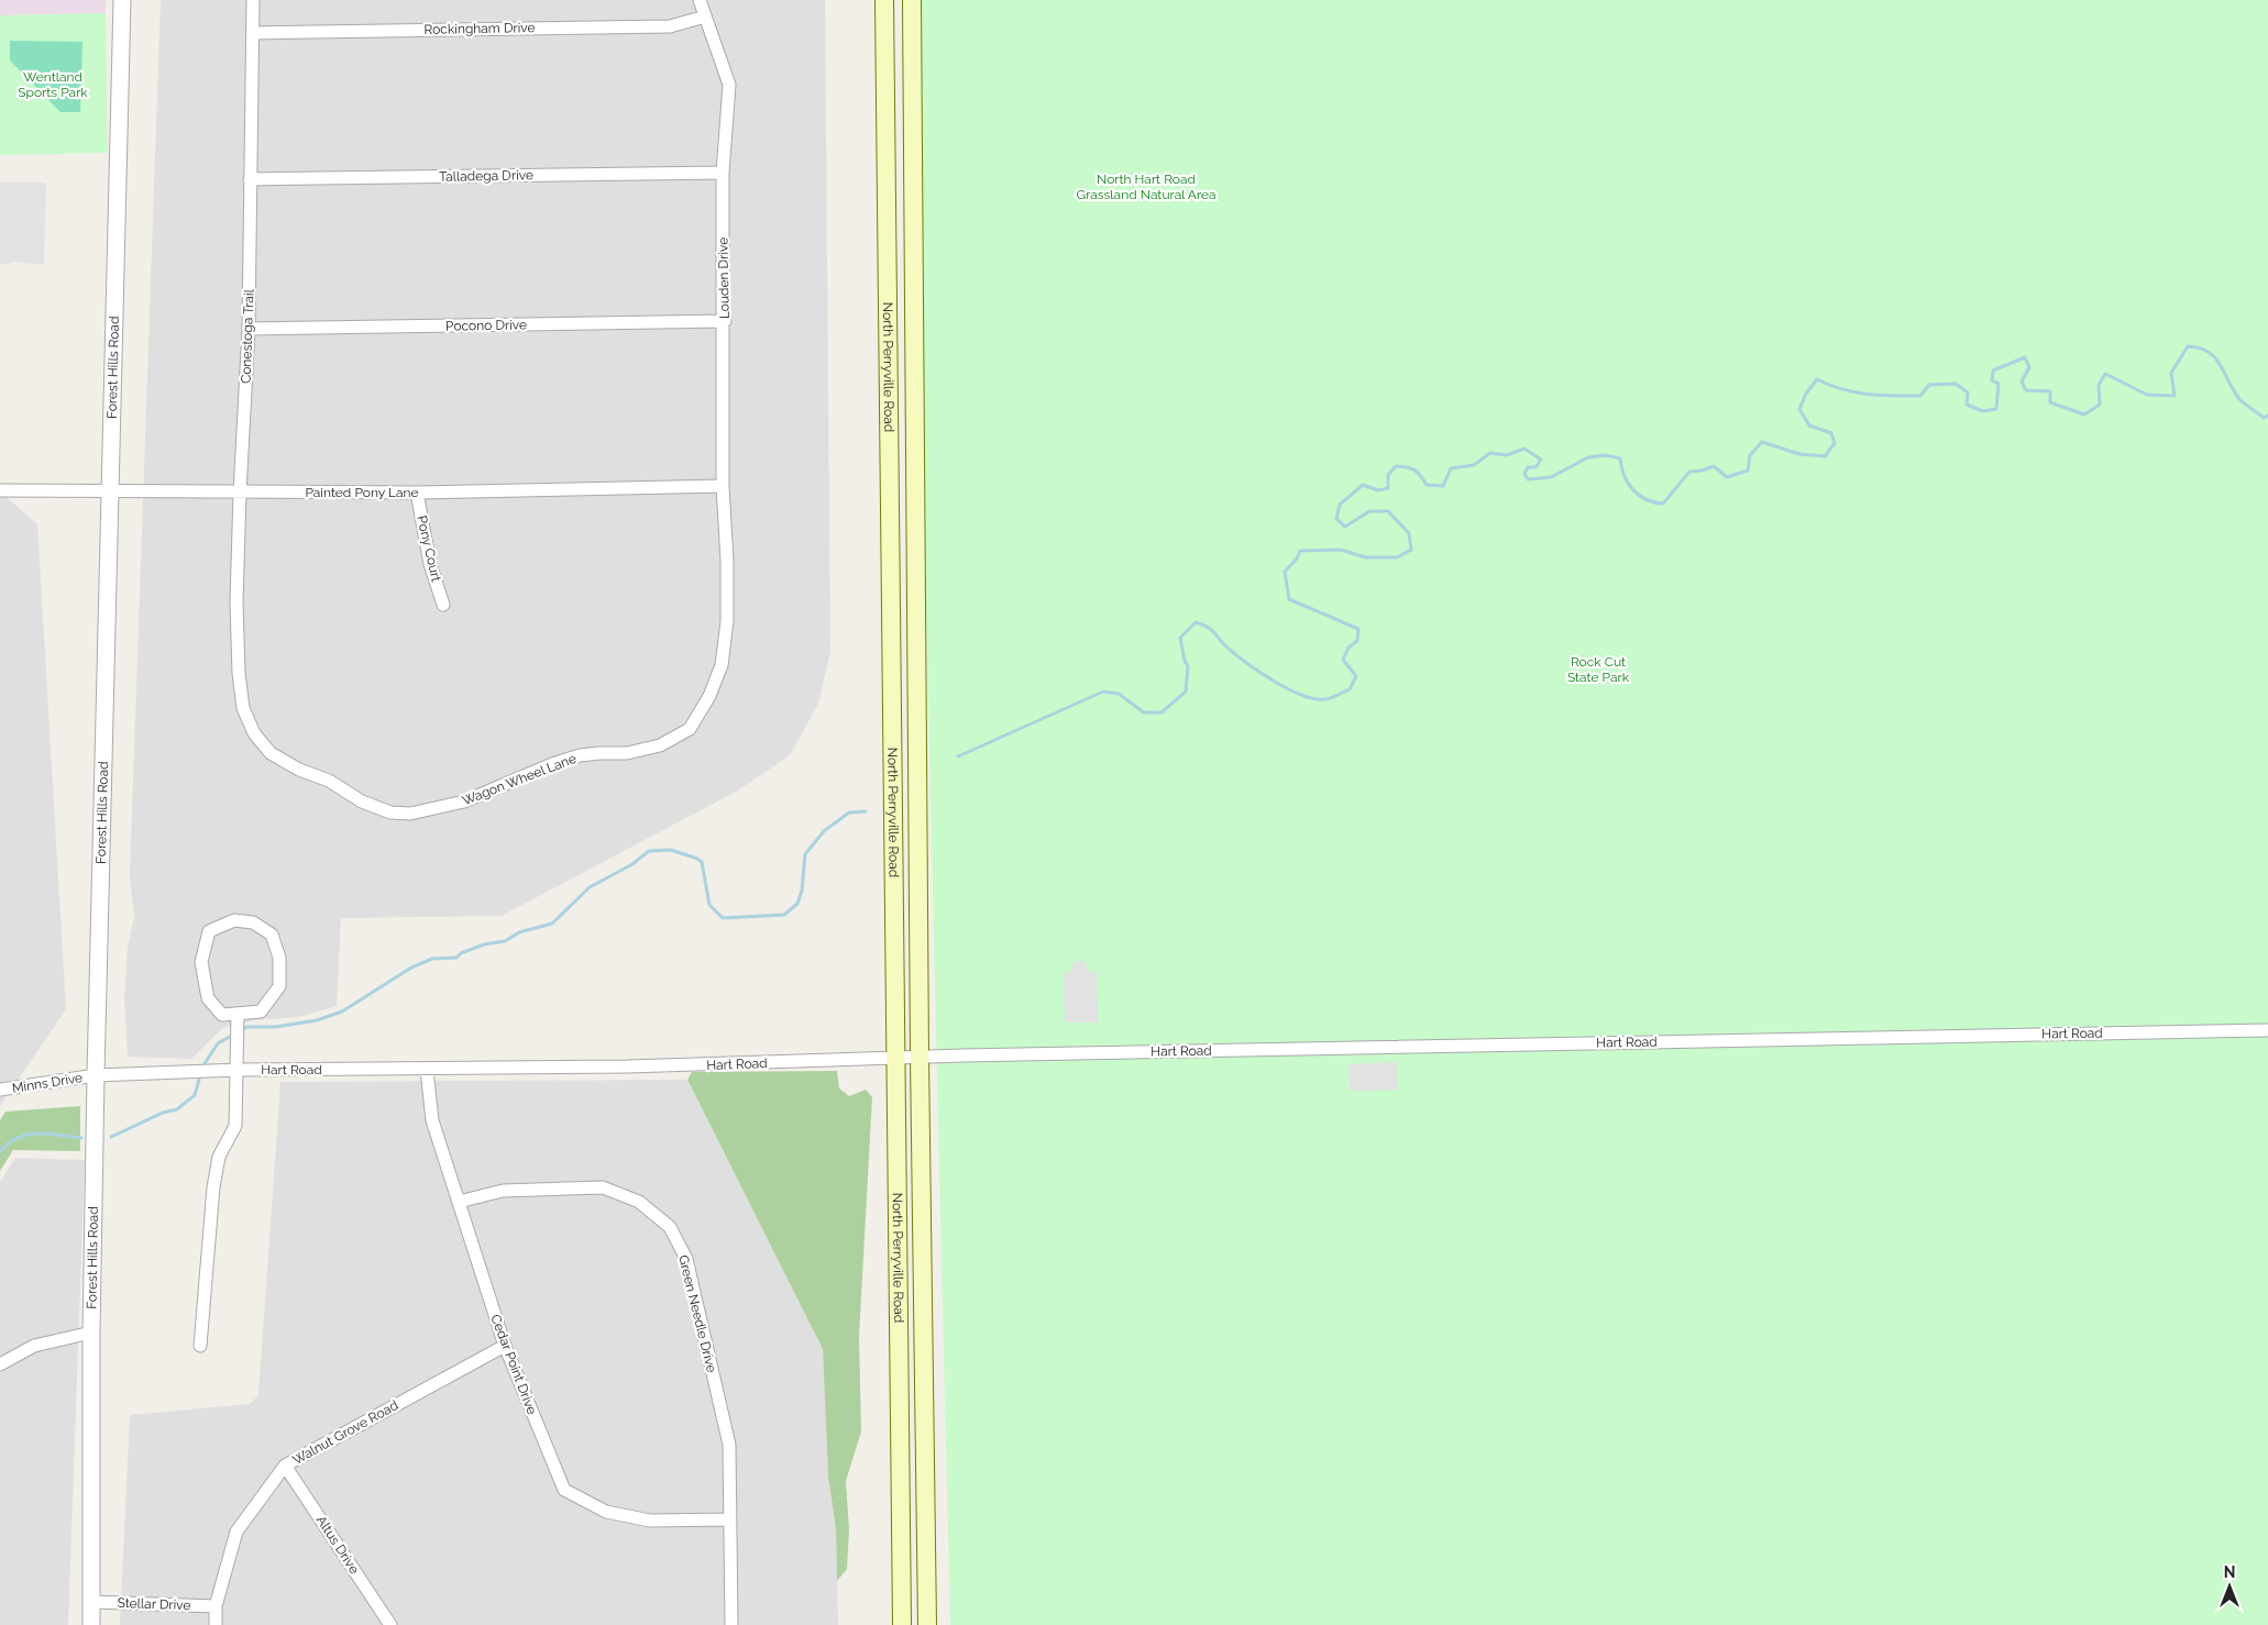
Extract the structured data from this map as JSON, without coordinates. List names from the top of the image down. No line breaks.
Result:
{"streets":{"main road":["North Perryville Road"],"street":["Rockingham Drive","Talladega Drive","Louden Drive","Pocono Drive","Conestoga Trail","Forest Hills Road","Painted Pony Lane","Pony Court","Wagon Wheel Lane","Hart Road","Minns Drive","Green Needle Drive","Cedar Point Drive","Walnut Grove Road","Altus Drive","Stellar Drive"]},"crossings":[["Rockingham Drive","Louden Drive"],["Rockingham Drive","Conestoga Trail"],["Talladega Drive","Louden Drive"],["Talladega Drive","Conestoga Trail"],["Louden Drive","Pocono Drive"],["Louden Drive","Painted Pony Lane"],["Louden Drive","Wagon Wheel Lane"],["Pocono Drive","Conestoga Trail"],["Conestoga Trail","Painted Pony Lane"],["Conestoga Trail","Wagon Wheel Lane"],["Forest Hills Road","Painted Pony Lane"],["Forest Hills Road","Hart Road"],["Forest Hills Road","Minns Drive"],["Forest Hills Road","Stellar Drive"],["North Perryville Road","Hart Road"],["Painted Pony Lane","Pony Court"],["Hart Road","Minns Drive"],["Hart Road","Cedar Point Drive"],["Green Needle Drive","Cedar Point Drive"],["Cedar Point Drive","Walnut Grove Road"],["Walnut Grove Road","Altus Drive"],["Walnut Grove Road","Stellar Drive"]],"parks":["Wentland Sports Park","North Hart Road Grassland Natural Area","Rock Cut State Park"],"north":"top"}
